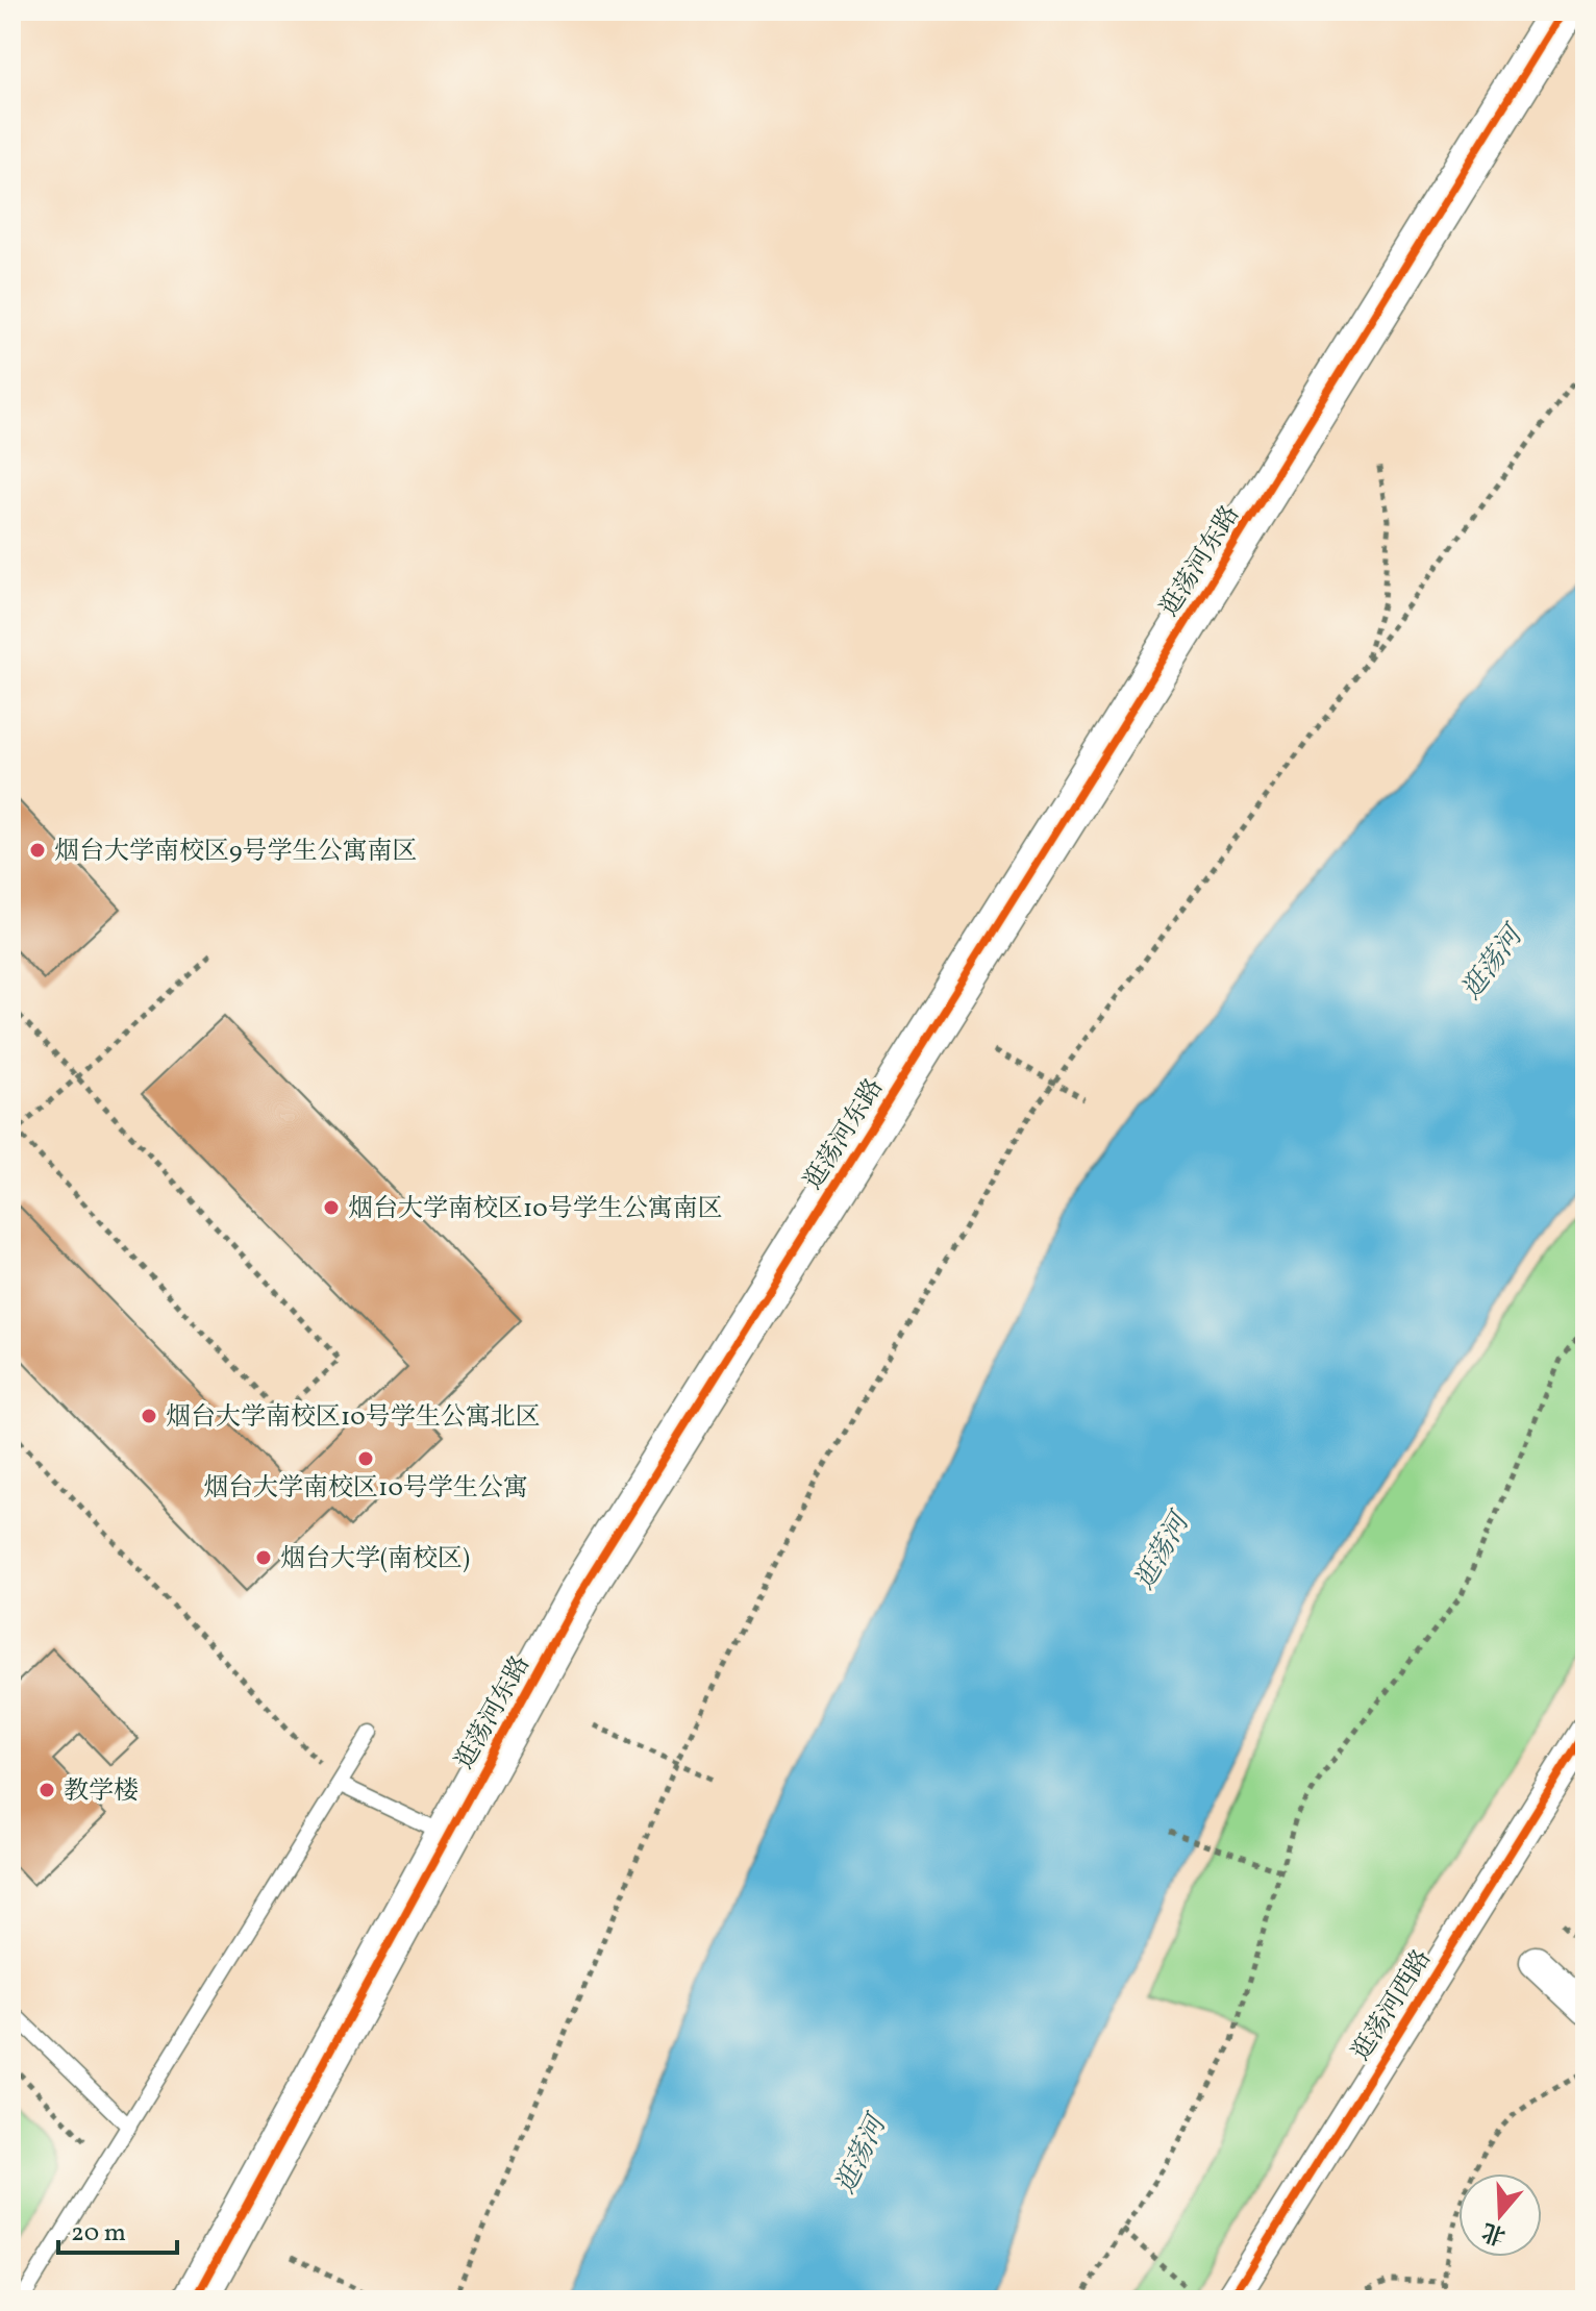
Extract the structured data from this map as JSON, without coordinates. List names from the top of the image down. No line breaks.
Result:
{"streets":{"street":["逛荡河东路","逛荡河西路"]},"water":["逛荡河"],"places":["烟台大学南校区9号学生公寓南区","烟台大学南校区10号学生公寓南区","烟台大学南校区10号学生公寓北区","烟台大学南校区10号学生公寓","烟台大学(南校区)","教学楼"],"scale_bar":"20 m","north":"bottom"}
